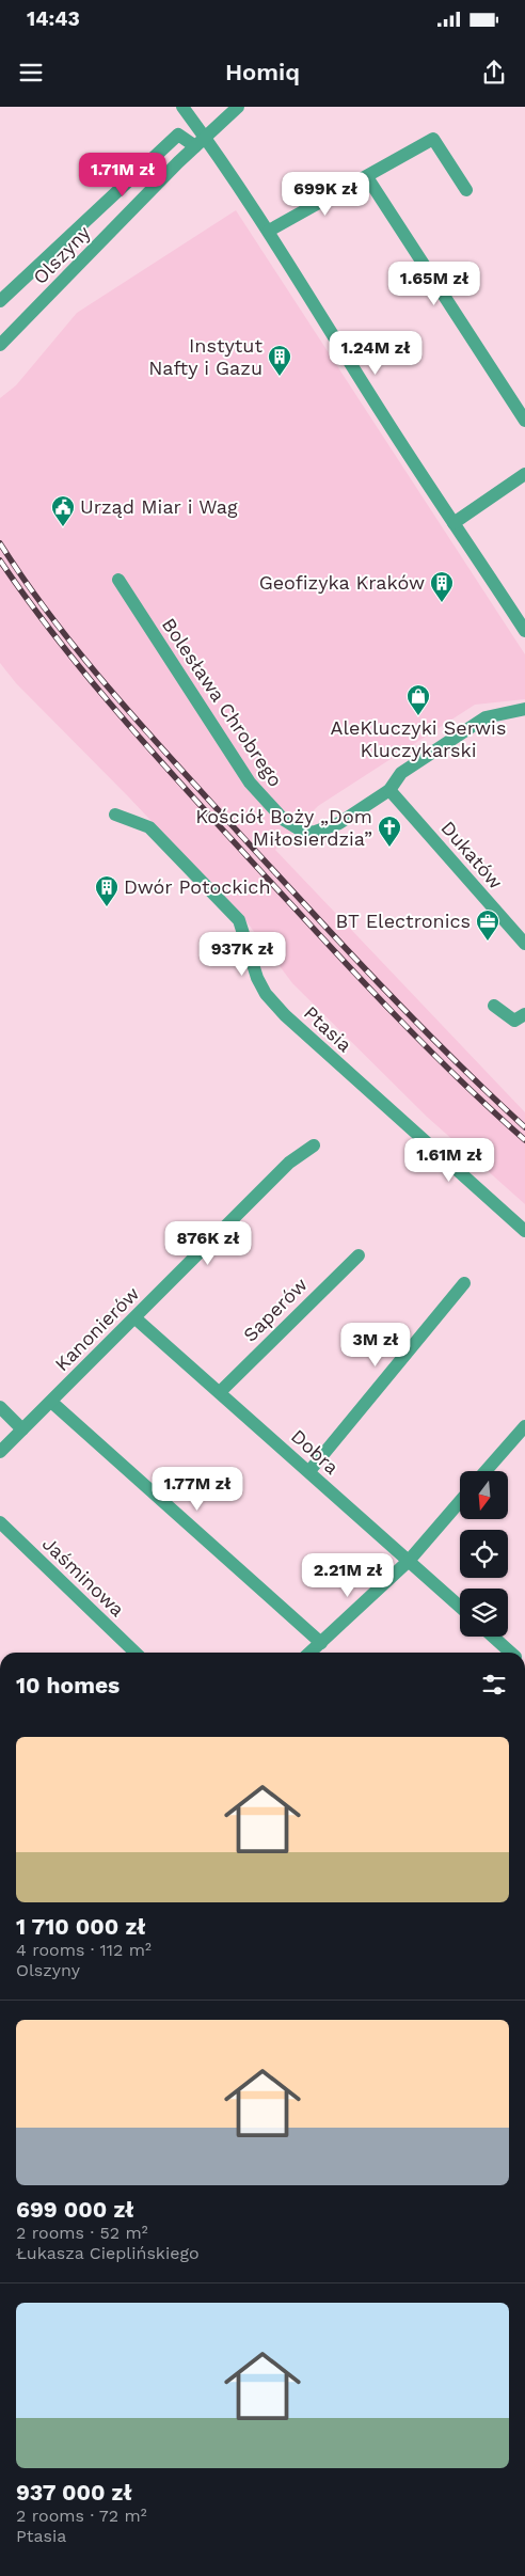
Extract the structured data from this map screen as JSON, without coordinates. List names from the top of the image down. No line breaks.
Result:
{"streets":{"street":["Olszyny","Bolesława Chrobrego","Dukatów","Ptasia","Saperów","Kanonierów","Dobra","Jaśminowa"]},"crossings":[["Bolesława Chrobrego","Dukatów"],["Saperów","Dobra"],["Kanonierów","Dobra"]],"places":{"building":["Instytut Nafty i Gazu","Geofizyka Kraków","Dwór Potockich"],"public building":["Urząd Miar i Wag"],"shop":["AleKluczyki Serwis Kluczykarski"],"church":["Kościół Boży „Dom Miłosierdzia”"],"office":["BT Electronics"]},"north":"bottom","page":{"status":"14:43","header":"Homiq","price":["1.71M zł","699K zł","1.65M zł","1.24M zł","937K zł","1.61M zł","876K zł","3M zł","1.77M zł","2.21M zł"],"heading":"10 homes","list":[{"name":"1 710 000 zł","note":"4 rooms · 112 m² · Olszyny"},{"name":"699 000 zł","note":"2 rooms · 52 m² · Łukasza Cieplińskiego"},{"name":"937 000 zł","note":"2 rooms · 72 m² · Ptasia"}]}}
